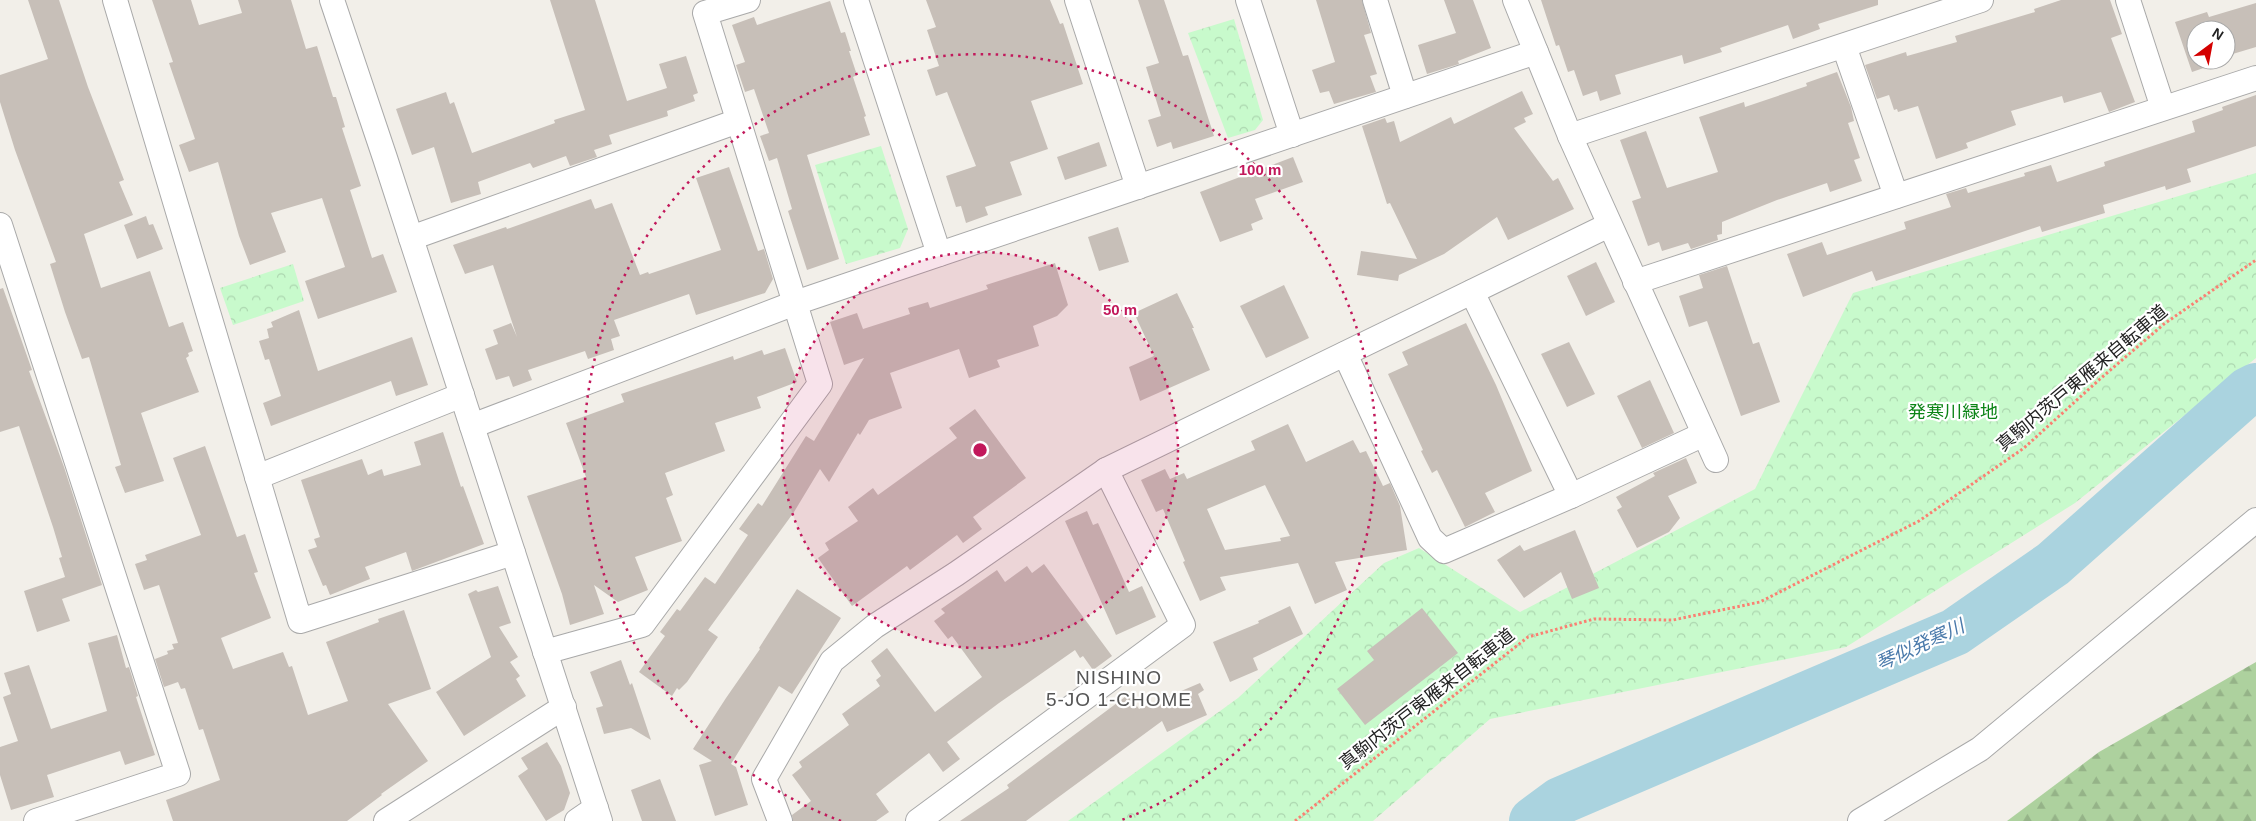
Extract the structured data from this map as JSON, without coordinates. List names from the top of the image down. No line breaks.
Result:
{"streets":{"path":["真駒内茨戸東雁来自転車道"]},"districts":["NISHINO 5-JO 1-CHOME"],"water":["琴似発寒川"],"parks":["発寒川緑地"],"north":"top right","rings":["100 m","50 m"]}
